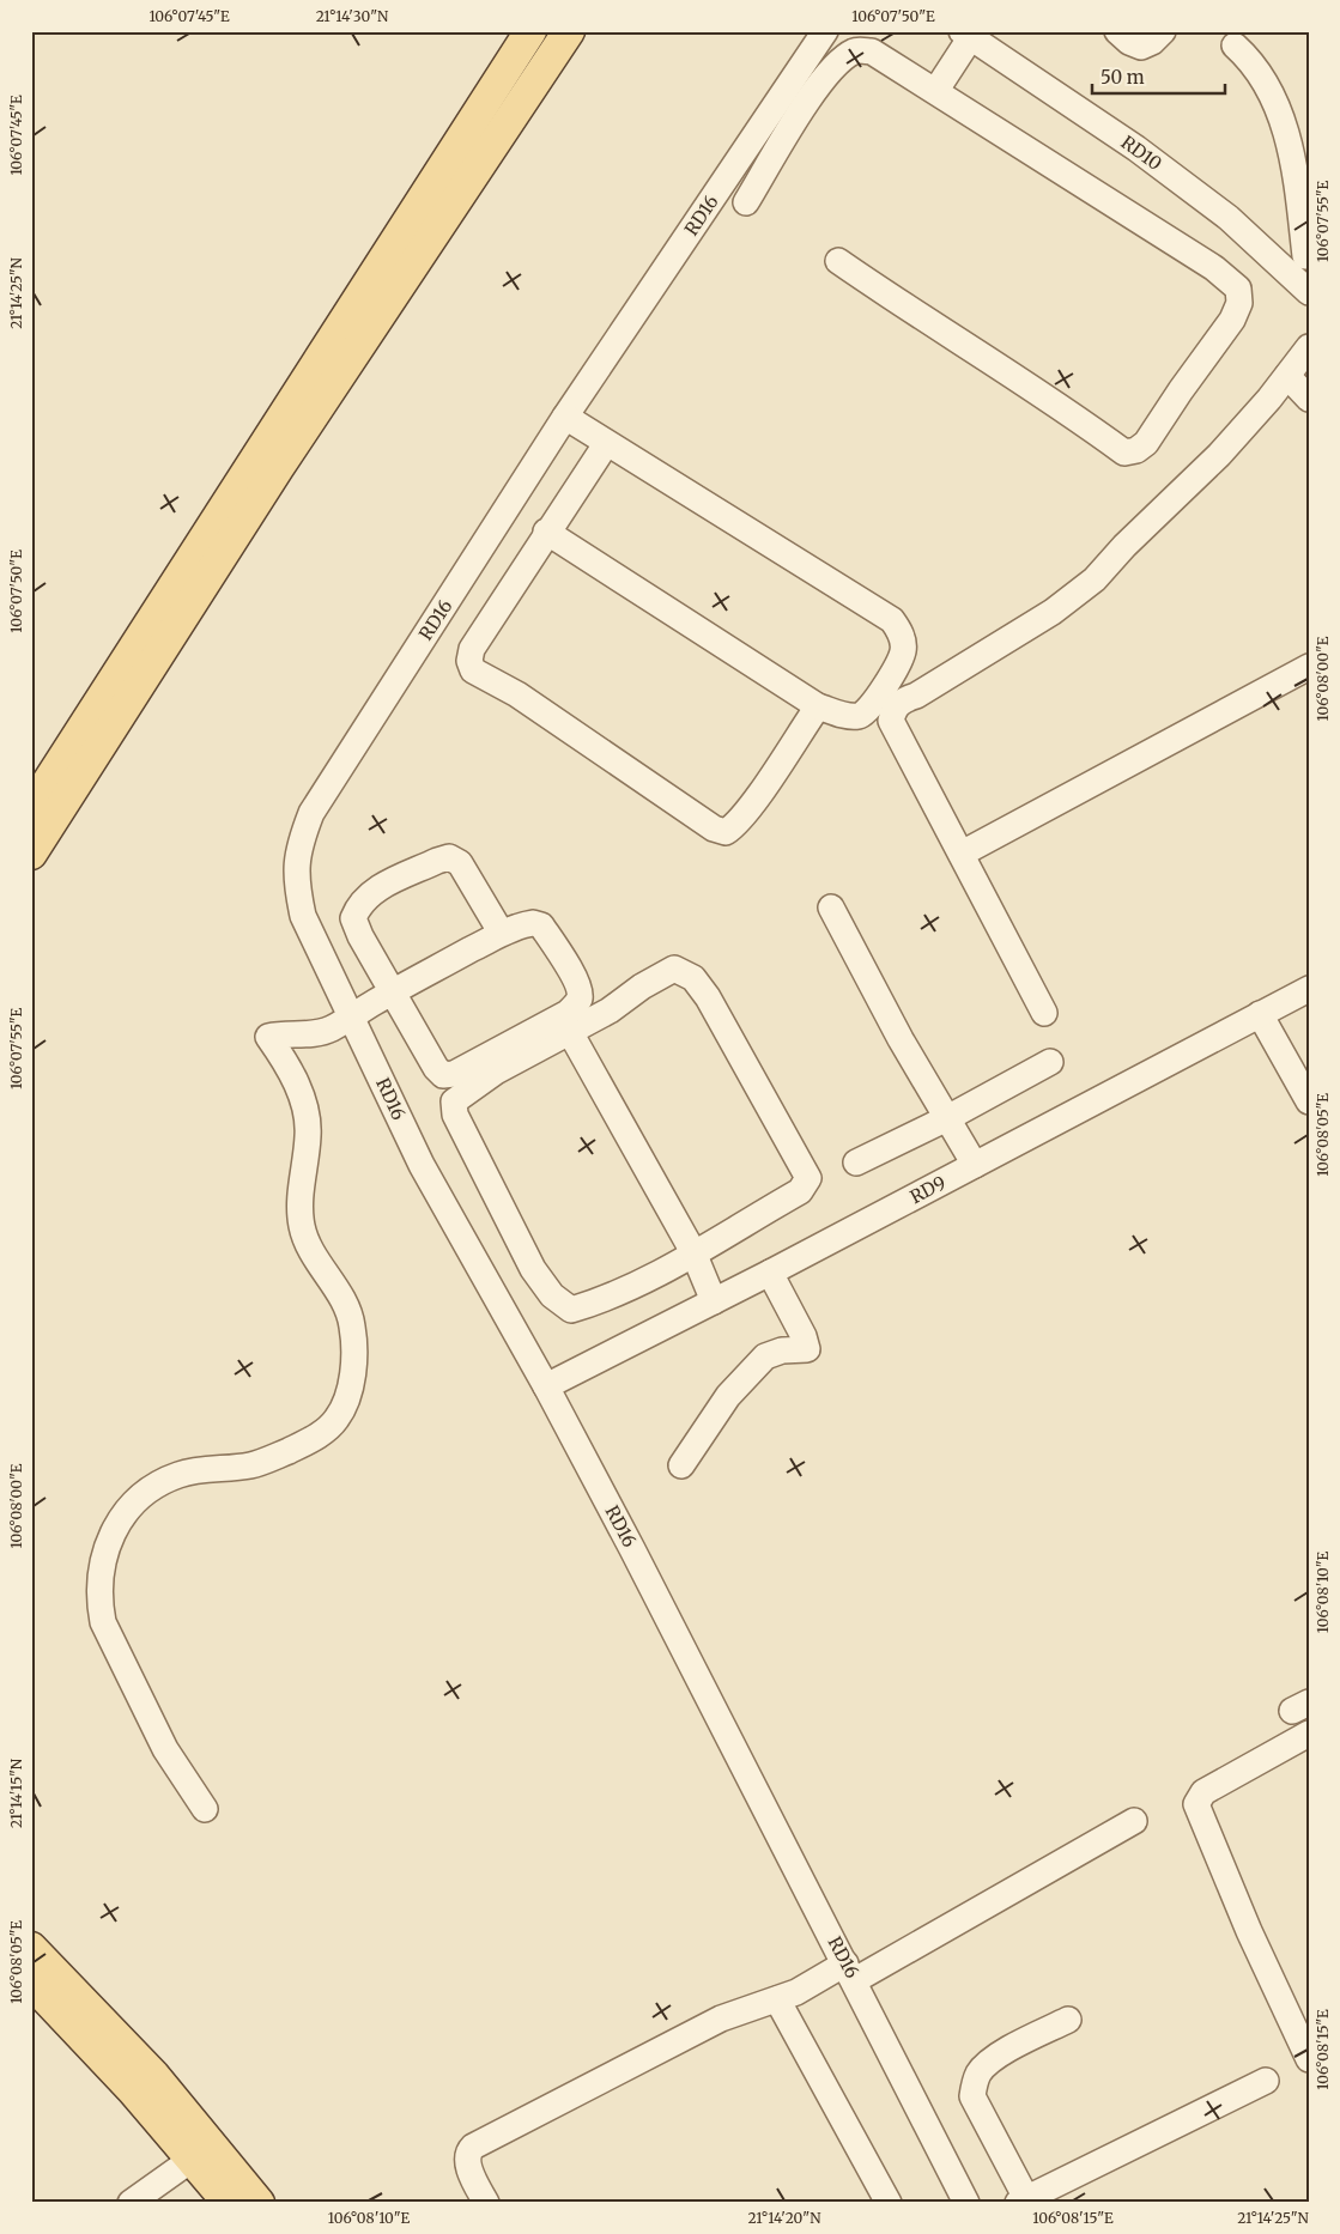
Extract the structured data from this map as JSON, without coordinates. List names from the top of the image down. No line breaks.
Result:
{"streets":{"street":["RD10","RD16","RD9"]},"crossings":[["RD16","RD9"]],"scale_bar":"50 m","coordinates":["106°07'45\"E","21°14'30\"N","106°07'50\"E","106°07'55\"E","21°14'25\"N","106°08'00\"E","106°08'05\"E","106°08'10\"E","21°14'15\"N","106°08'15\"E","21°14'20\"N"]}
